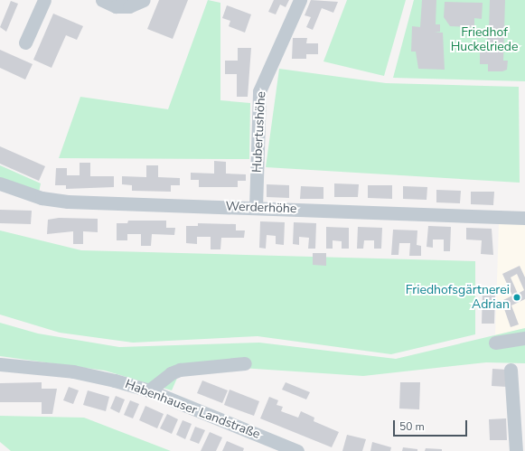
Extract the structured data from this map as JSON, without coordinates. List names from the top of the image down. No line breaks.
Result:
{"streets":{"street":["Hubertushöhe","Werderhöhe","Habenhauser Landstraße"]},"crossings":[["Hubertushöhe","Werderhöhe"]],"parks":["Friedhof Huckelriede"],"places":["Friedhofsgärtnerei Adrian"],"scale_bar":"50 m"}
